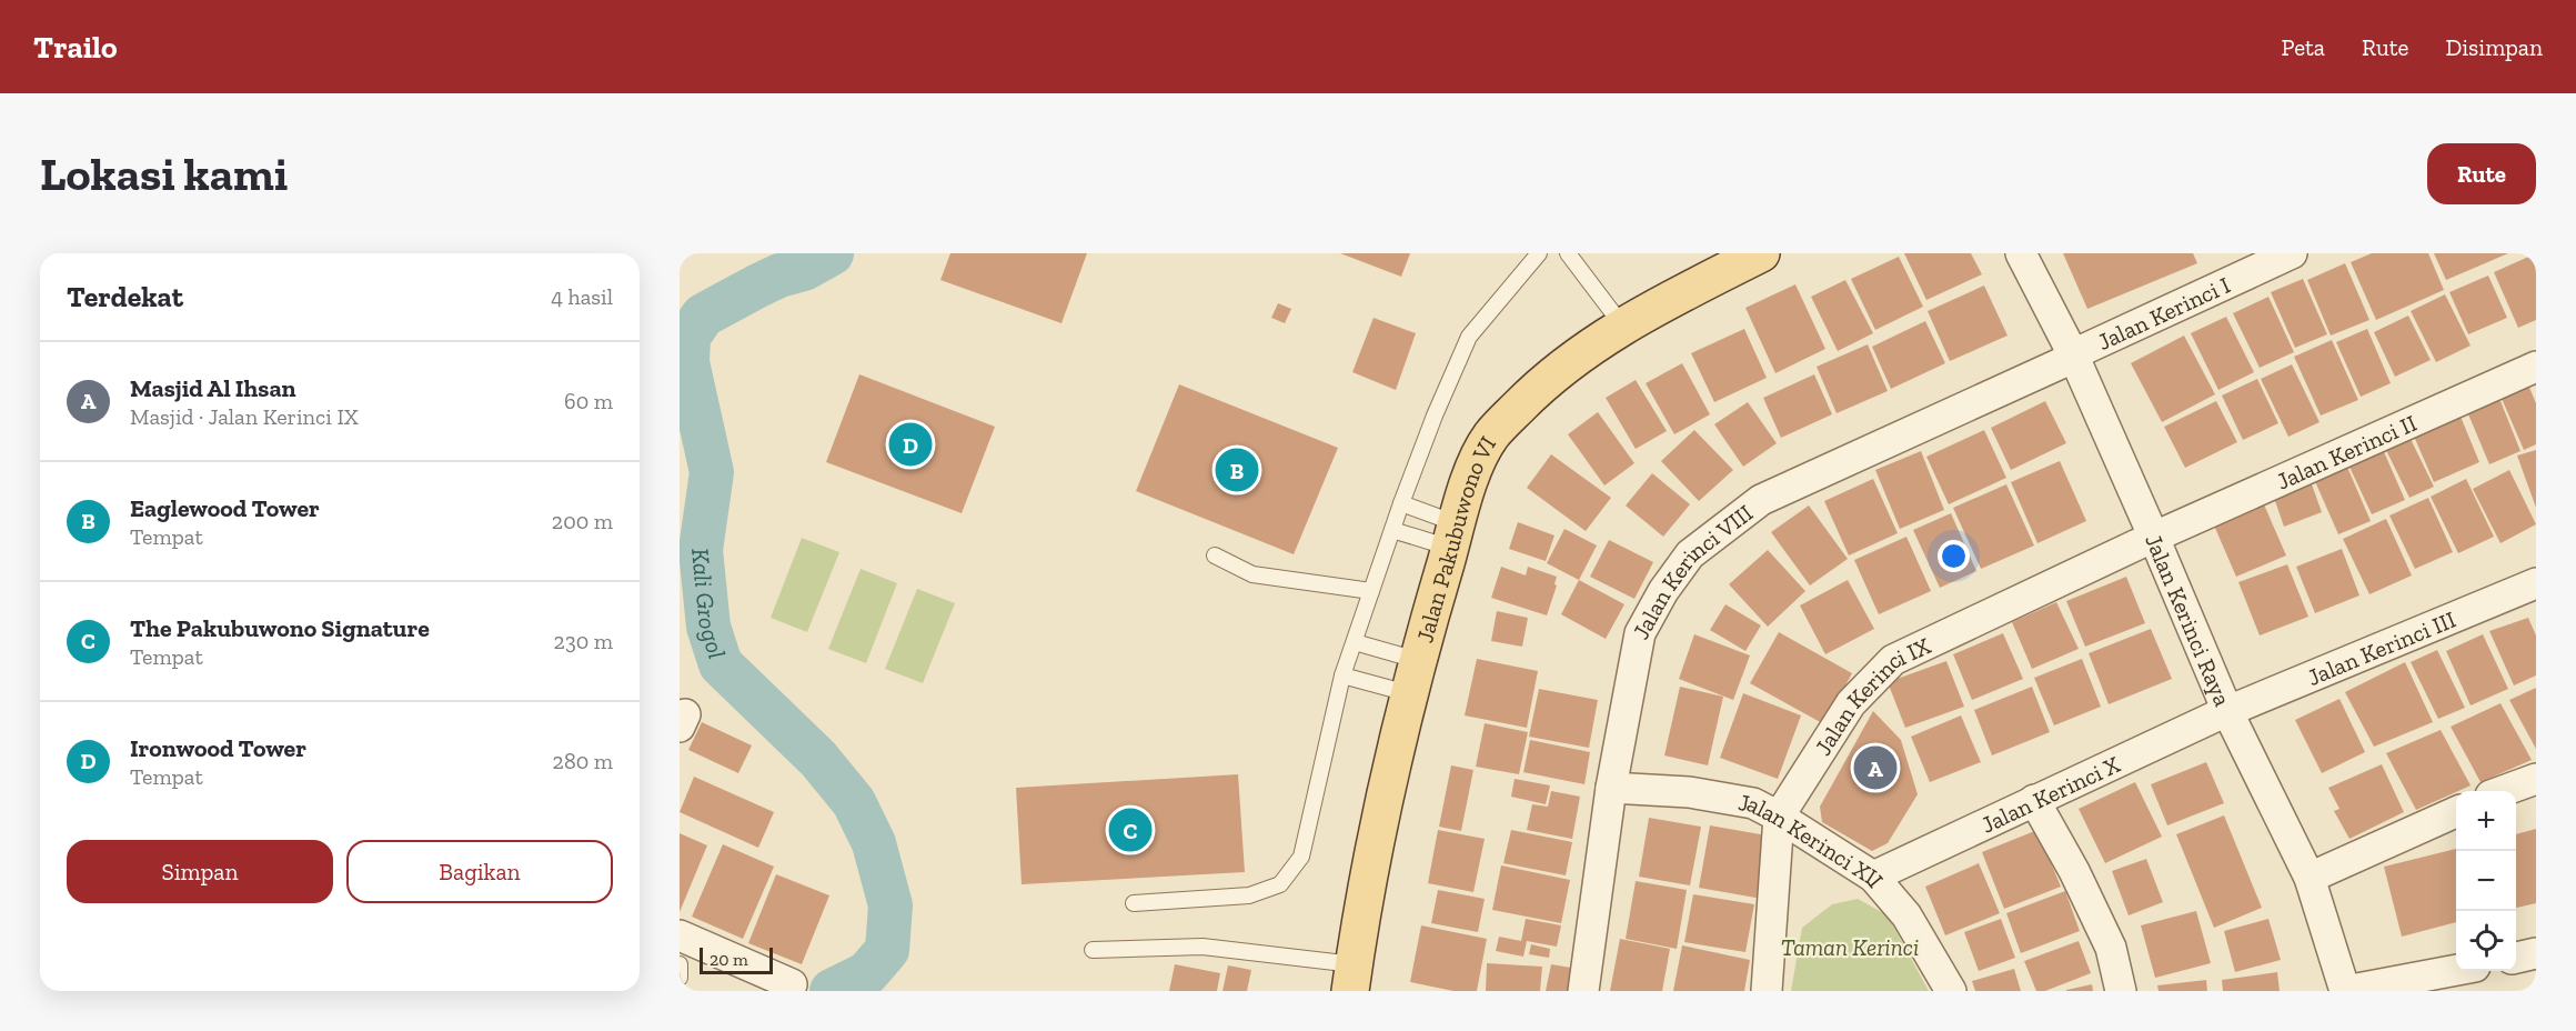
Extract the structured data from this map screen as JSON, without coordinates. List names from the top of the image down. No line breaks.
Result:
{"streets":{"main road":["Jalan Pakubuwono VI"],"street":["Jalan Kerinci I","Jalan Kerinci II","Jalan Kerinci VIII","Jalan Kerinci Raya","Jalan Kerinci III","Jalan Kerinci IX","Jalan Kerinci X","Jalan Kerinci XII"]},"crossings":[["Jalan Kerinci I","Jalan Kerinci VIII"],["Jalan Kerinci I","Jalan Kerinci Raya"],["Jalan Kerinci II","Jalan Kerinci Raya"],["Jalan Kerinci II","Jalan Kerinci IX"],["Jalan Kerinci VIII","Jalan Kerinci Raya"],["Jalan Kerinci VIII","Jalan Kerinci XII"],["Jalan Kerinci Raya","Jalan Kerinci III"],["Jalan Kerinci Raya","Jalan Kerinci IX"],["Jalan Kerinci Raya","Jalan Kerinci X"],["Jalan Kerinci III","Jalan Kerinci X"],["Jalan Kerinci IX","Jalan Kerinci XII"],["Jalan Kerinci X","Jalan Kerinci XII"]],"water":["Kali Grogol"],"parks":["Taman Kerinci"],"scale_bar":"20 m","page":{"header":"Trailo","nav":["Peta","Rute","Disimpan"],"buttons":["Rute",["Simpan","Bagikan"]],"title":"Lokasi kami","heading":["Terdekat","4 hasil"],"list":[{"mark":"A","name":"Masjid Al Ihsan","note":"Masjid · Jalan Kerinci IX","value":"60 m"},{"mark":"B","name":"Eaglewood Tower","note":"Tempat","value":"200 m"},{"mark":"C","name":"The Pakubuwono Signature","note":"Tempat","value":"230 m"},{"mark":"D","name":"Ironwood Tower","note":"Tempat","value":"280 m"}],"pins":["D","B","A","C"],"map_buttons":["+","−"],"scale":"20 m"}}
